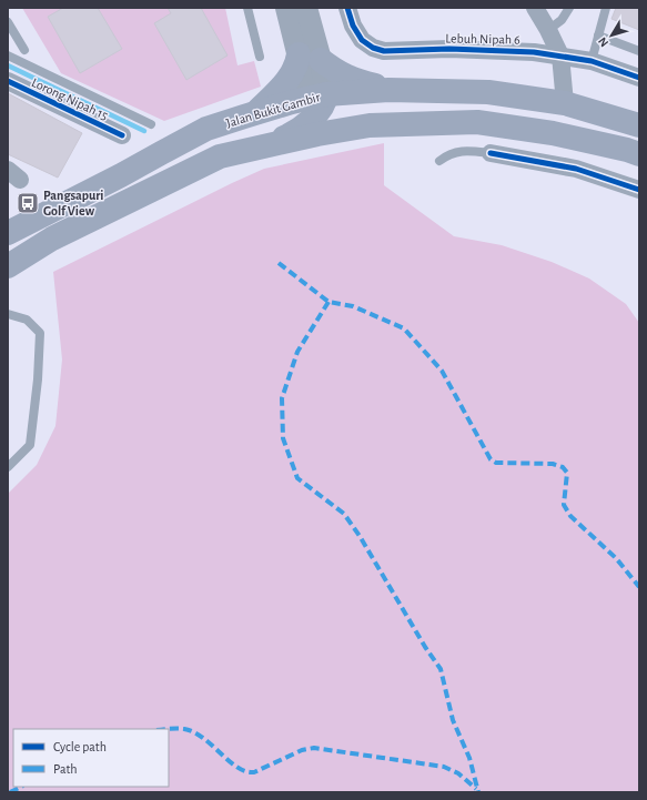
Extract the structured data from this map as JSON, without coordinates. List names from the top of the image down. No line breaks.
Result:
{"streets":{"main road":["Jalan Bukit Gambir"],"street":["Lebuh Nipah 6","Lorong Nipah 15"]},"places":{"bus stop":["Pangsapuri Golf View"]},"legend":["Cycle path","Path"],"north":"bottom left"}
